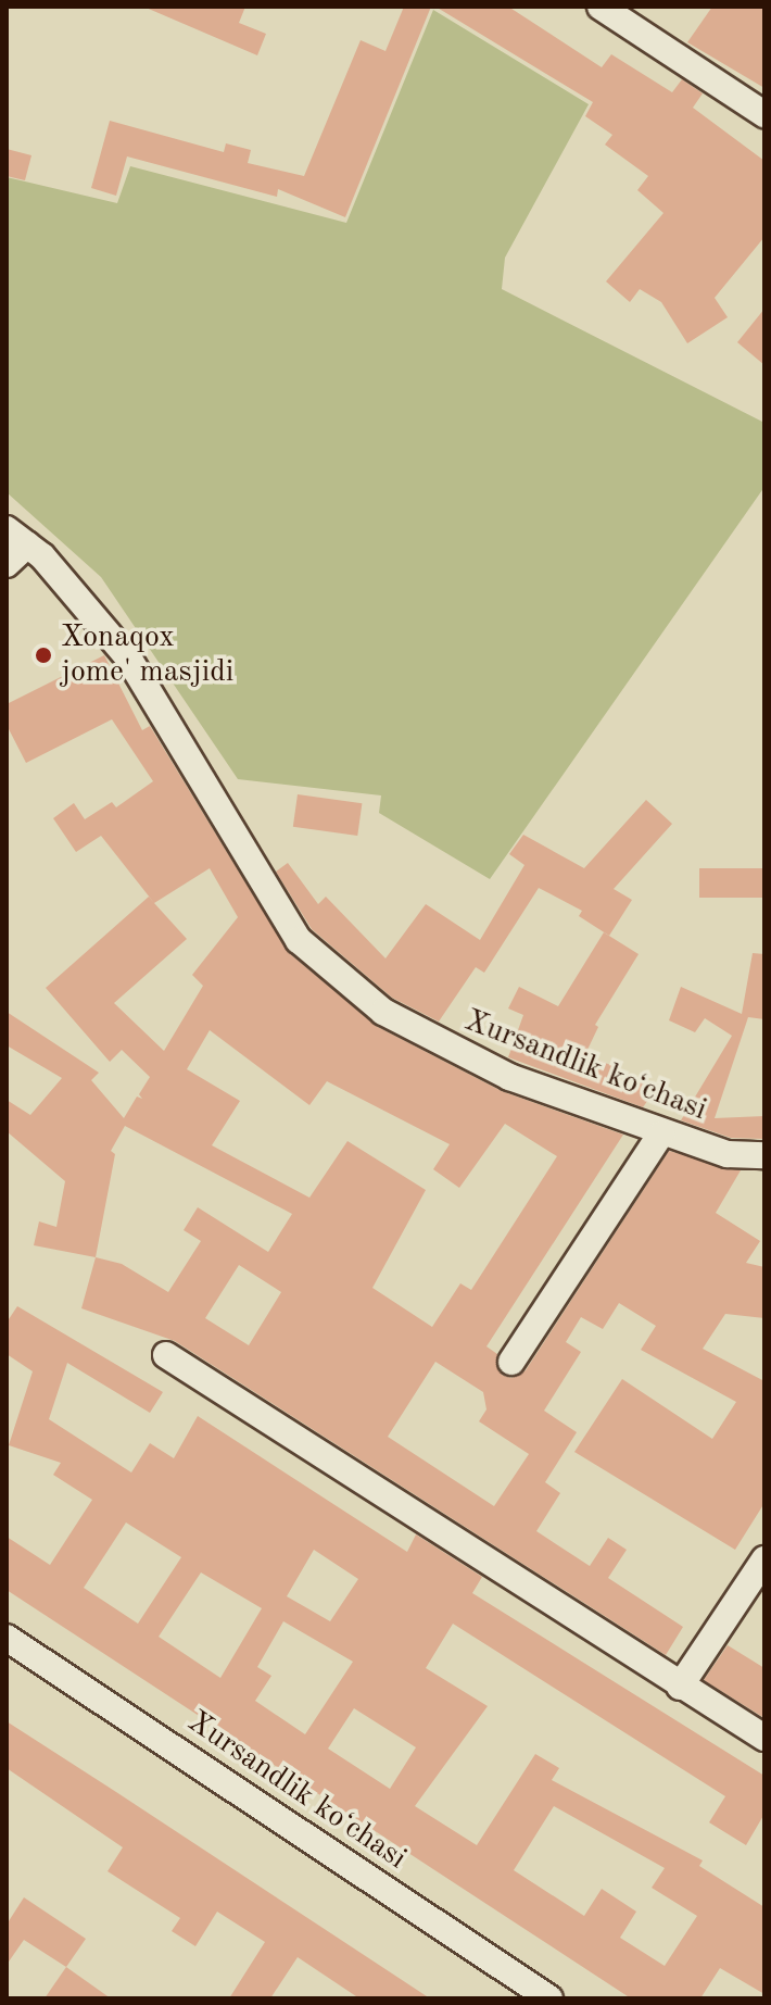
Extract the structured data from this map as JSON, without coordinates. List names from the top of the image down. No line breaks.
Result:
{"streets":{"street":["Xursandlik koʻchasi"]},"places":["Xonaqox jome' masjidi"]}
